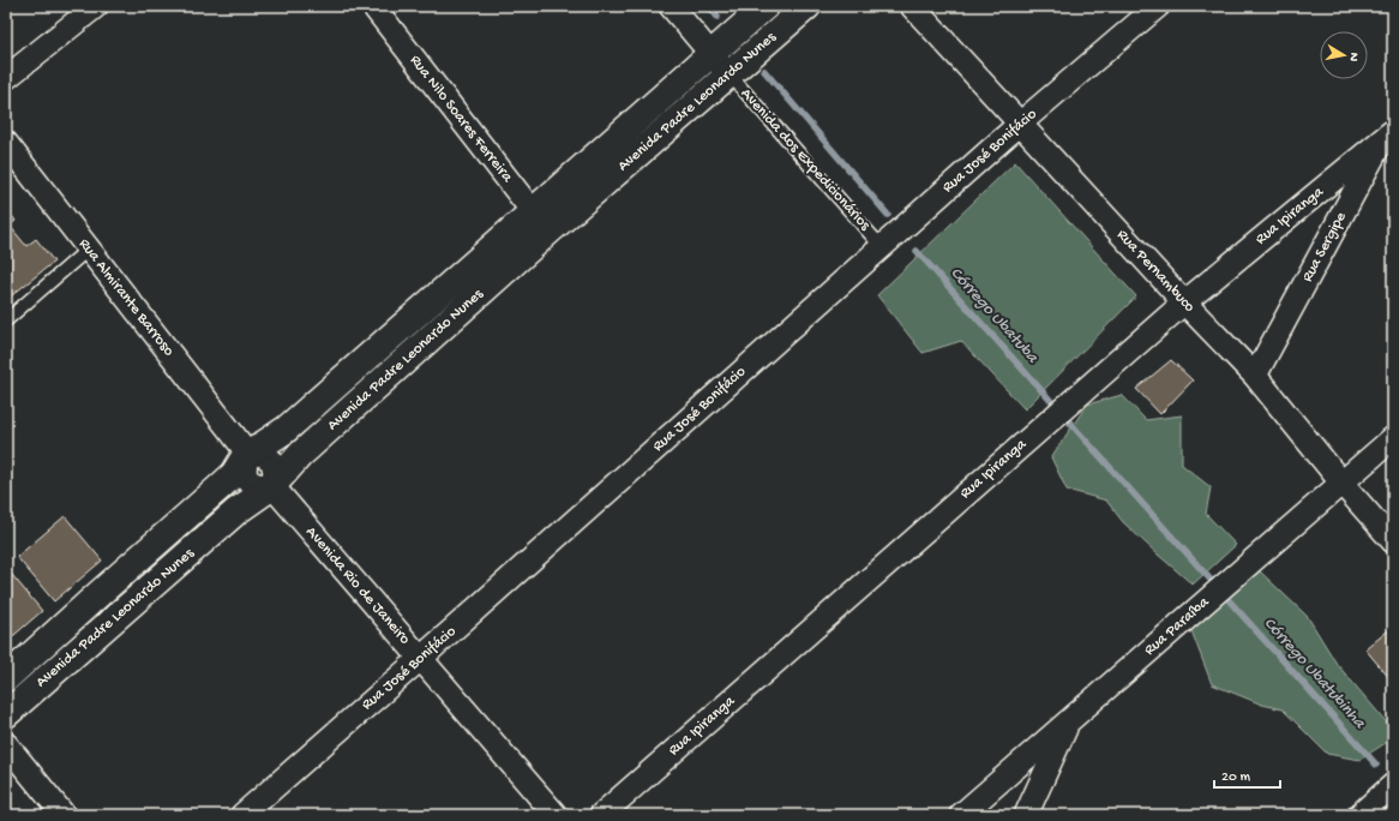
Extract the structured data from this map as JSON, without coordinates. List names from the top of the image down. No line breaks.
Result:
{"streets":{"street":["Avenida Padre Leonardo Nunes","Rua Nilo Soares Ferreira","Rua José Bonifácio","Avenida dos Expedicionários","Rua Ipiranga","Rua Sergipe","Rua Pernambuco","Rua Almirante Barroso","Avenida Rio de Janeiro","Rua Paraíba"]},"crossings":[["Avenida Padre Leonardo Nunes","Rua Nilo Soares Ferreira"],["Avenida Padre Leonardo Nunes","Avenida dos Expedicionários"],["Avenida Padre Leonardo Nunes","Rua Almirante Barroso"],["Avenida Padre Leonardo Nunes","Avenida Rio de Janeiro"],["Rua José Bonifácio","Avenida dos Expedicionários"],["Rua José Bonifácio","Rua Pernambuco"],["Rua José Bonifácio","Avenida Rio de Janeiro"],["Rua Ipiranga","Rua Sergipe"],["Rua Ipiranga","Rua Pernambuco"],["Rua Sergipe","Rua Pernambuco"],["Rua Pernambuco","Rua Paraíba"]],"water":["Córrego Ubatuba","Córrego Ubatubinha"],"scale_bar":"20 m","north":"right"}
